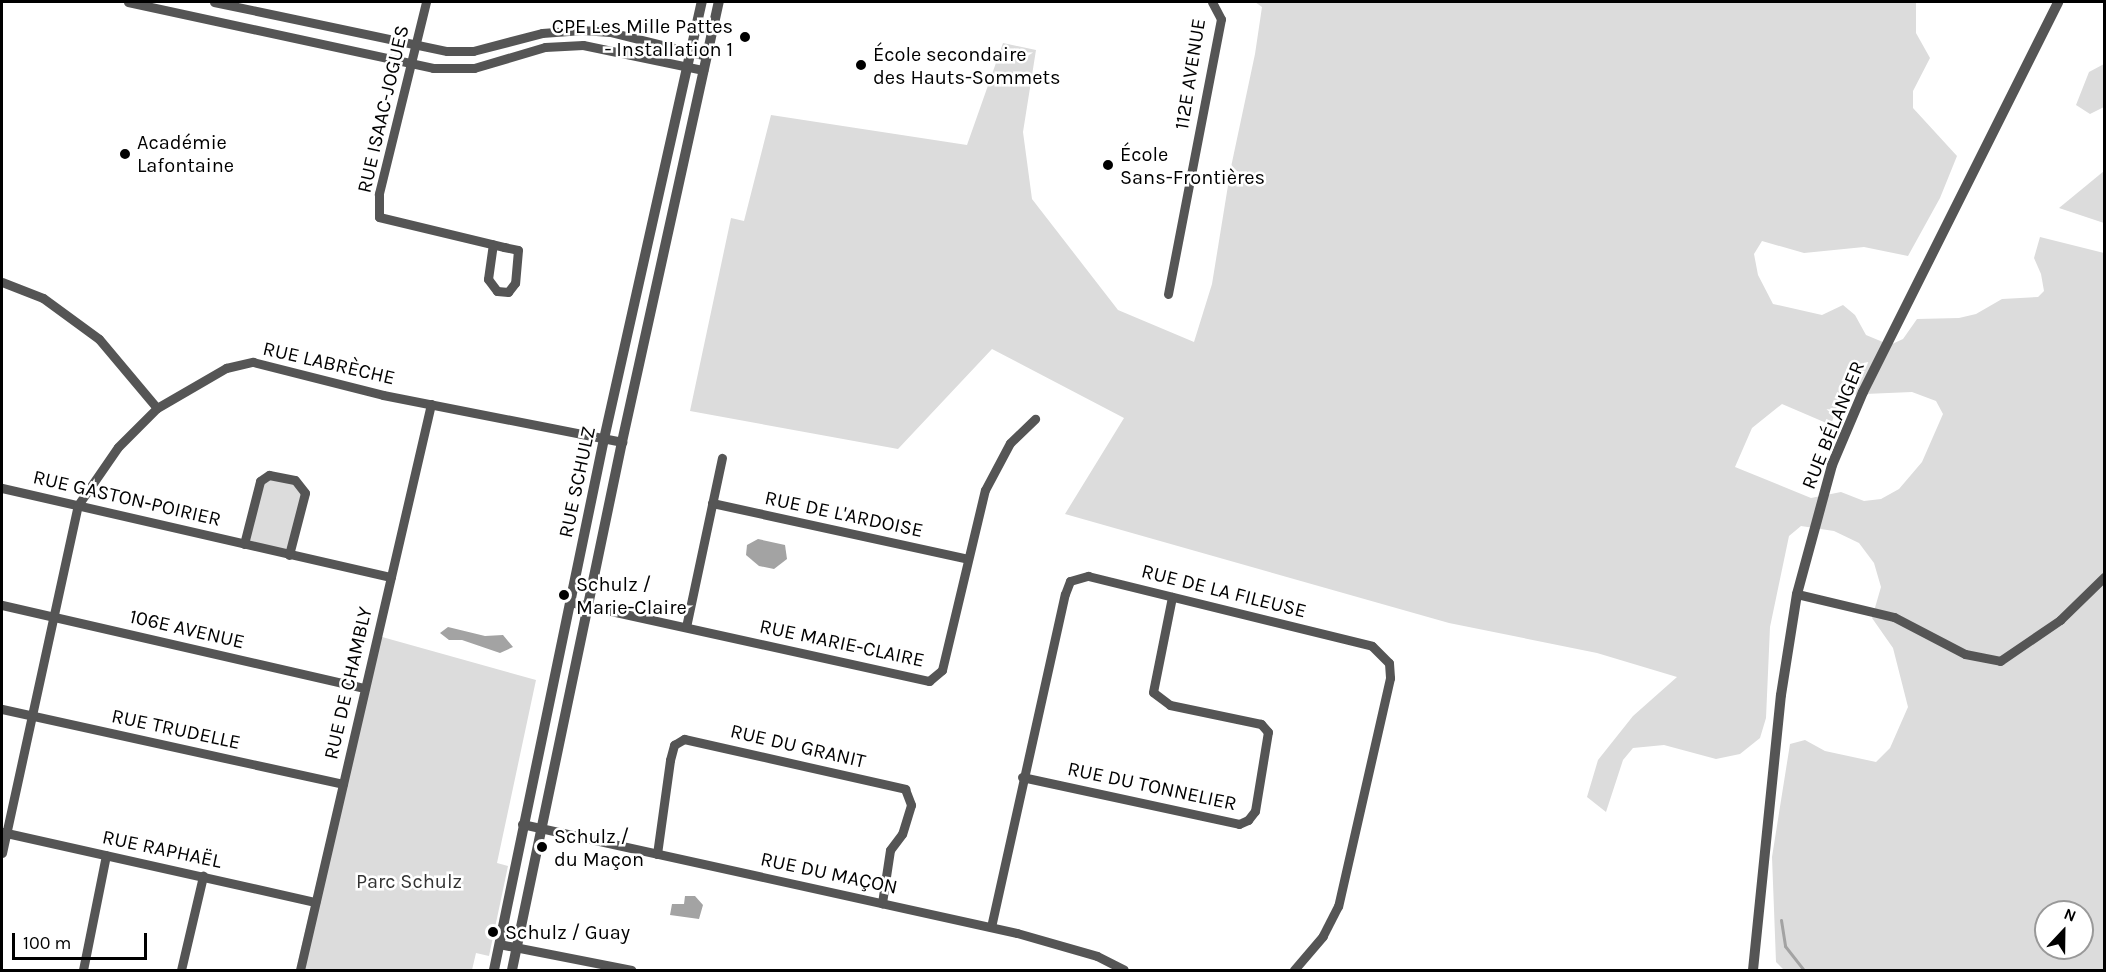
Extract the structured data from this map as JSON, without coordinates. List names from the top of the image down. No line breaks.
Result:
{"streets":{"street":["112E AVENUE","RUE ISAAC-JOGUES","RUE LABRÈCHE","RUE BÉLANGER","RUE SCHULZ","RUE GASTON-POIRIER","RUE DE L'ARDOISE","RUE DE LA FILEUSE","106E AVENUE","RUE MARIE-CLAIRE","RUE DE CHAMBLY","RUE TRUDELLE","RUE DU GRANIT","RUE DU TONNELIER","RUE RAPHAËL","RUE DU MAÇON"]},"crossings":[["RUE LABRÈCHE","RUE SCHULZ"],["RUE LABRÈCHE","RUE GASTON-POIRIER"],["RUE LABRÈCHE","106E AVENUE"],["RUE LABRÈCHE","RUE DE CHAMBLY"],["RUE LABRÈCHE","RUE TRUDELLE"],["RUE LABRÈCHE","RUE RAPHAËL"],["RUE SCHULZ","RUE MARIE-CLAIRE"],["RUE SCHULZ","RUE DU MAÇON"],["RUE GASTON-POIRIER","RUE DE CHAMBLY"],["RUE DE L'ARDOISE","RUE MARIE-CLAIRE"],["RUE DE LA FILEUSE","RUE DU TONNELIER"],["RUE DE LA FILEUSE","RUE DU MAÇON"],["106E AVENUE","RUE DE CHAMBLY"],["RUE DE CHAMBLY","RUE TRUDELLE"],["RUE DE CHAMBLY","RUE RAPHAËL"],["RUE DU GRANIT","RUE DU MAÇON"]],"parks":["Parc Schulz"],"places":["CPE Les Mille Pattes - Installation 1","École secondaire des Hauts-Sommets","Académie Lafontaine","École Sans-Frontières","Schulz / Marie-Claire","Schulz / du Maçon","Schulz / Guay"],"scale_bar":"100 m","north":"top"}
